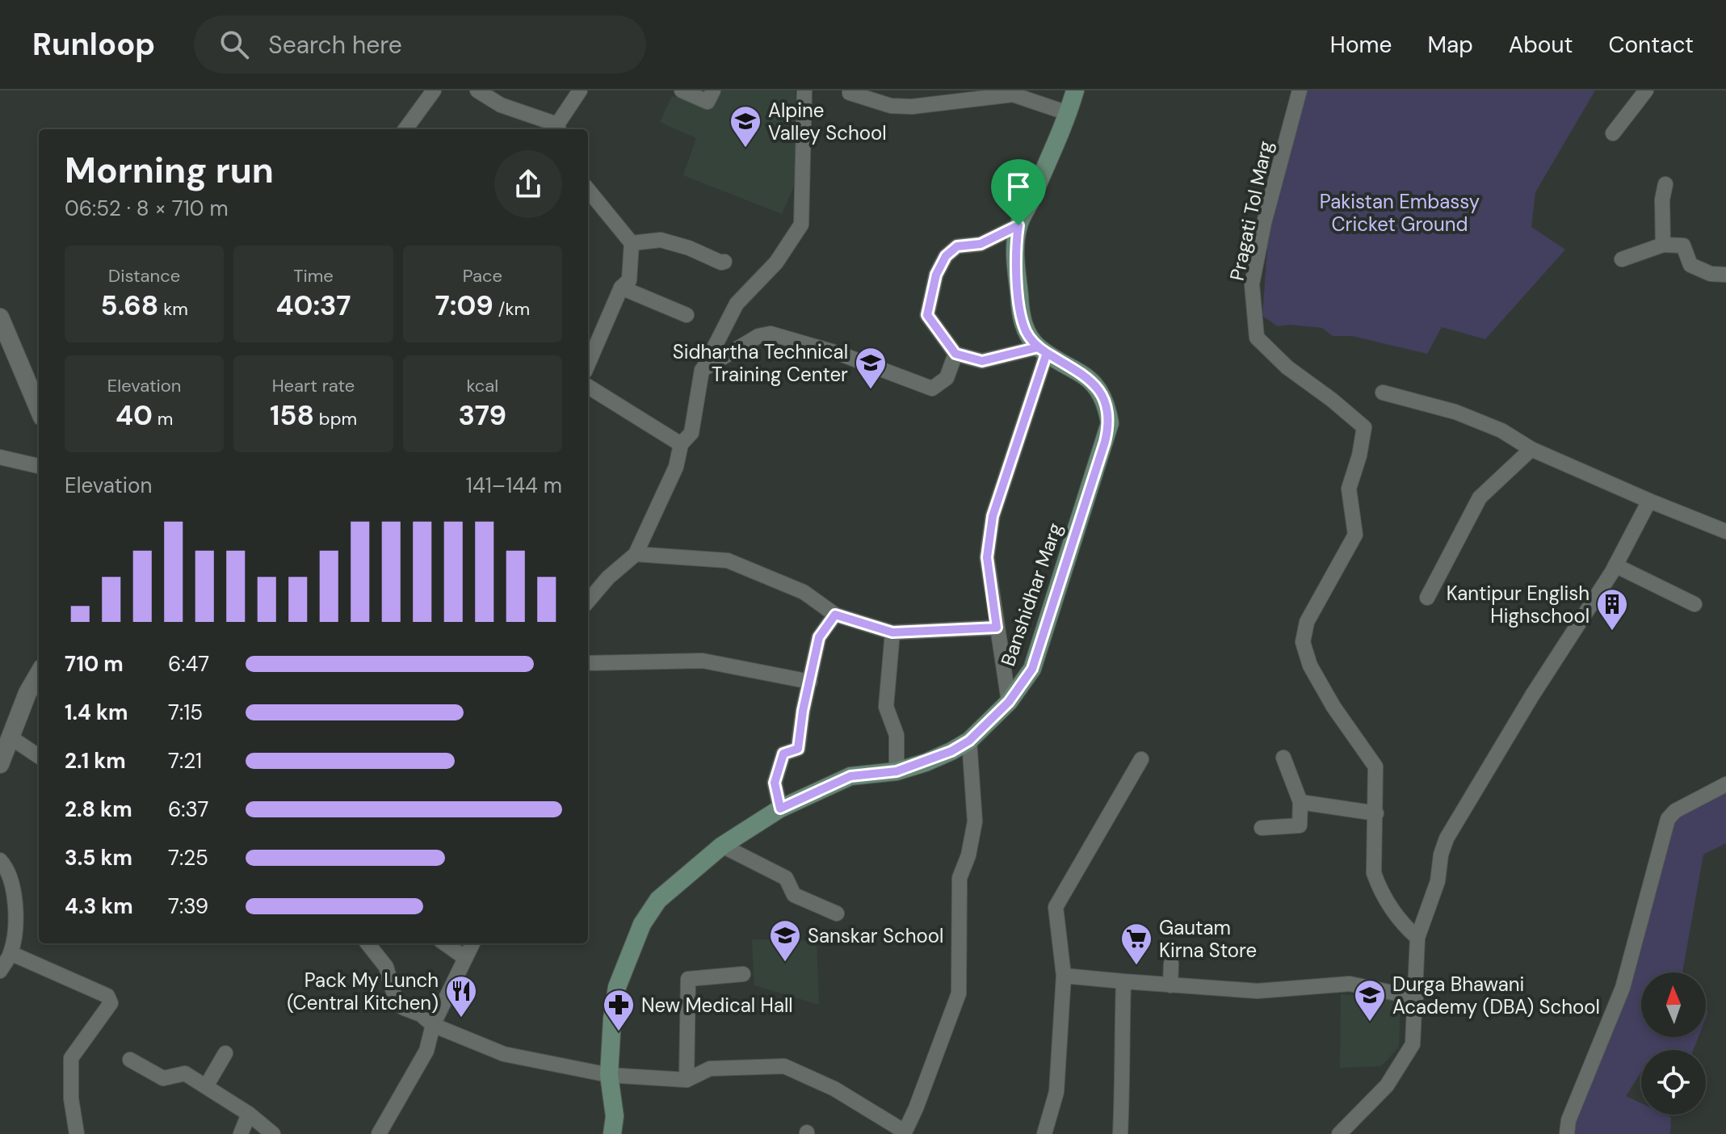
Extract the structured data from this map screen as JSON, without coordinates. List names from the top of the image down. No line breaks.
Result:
{"streets":{"main road":["Banshidhar Marg"],"street":["Pragati Tol Marg"]},"parks":["Pakistan Embassy Cricket Ground"],"places":{"school or university":["Alpine Valley School","Sidhartha Technical Training Center","Sanskar School","Durga Bhawani Academy (DBA) School"],"building":["Kantipur English Highschool"],"supermarket":["Gautam Kirna Store"],"restaurant":["Pack My Lunch (Central Kitchen)"],"pharmacy":["New Medical Hall"]},"north":"top","page":{"header":"Runloop","search":"Search here","nav":["Home","Map","About","Contact"],"heading":["Morning run","06:52 · 8 × 710 m"],"stats":[["Distance","5.68 km"],["Time","40:37"],["Pace","7:09 /km"],["Elevation","40 m"],["Heart rate","158 bpm"],["kcal","379"]],"chart":["Elevation","141–144 m"],"list":[{"name":"710 m","note":"6:47"},{"name":"1.4 km","note":"7:15"},{"name":"2.1 km","note":"7:21"},{"name":"2.8 km","note":"6:37"},{"name":"3.5 km","note":"7:25"},{"name":"4.3 km","note":"7:39"}]}}
